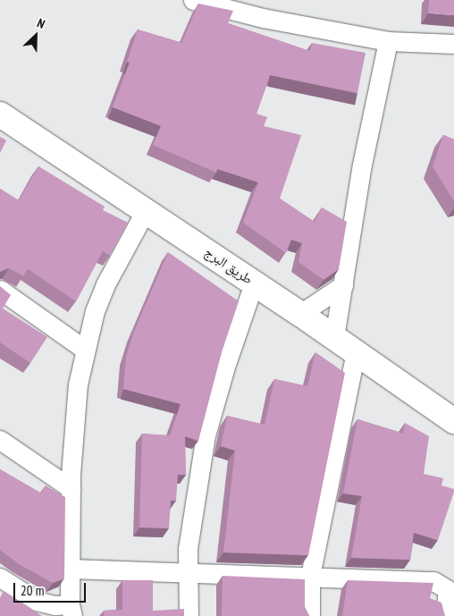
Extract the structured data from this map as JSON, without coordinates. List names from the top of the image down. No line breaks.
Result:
{"streets":{"street":["طريق البرج"]},"scale_bar":"20 m","north":"top right"}
